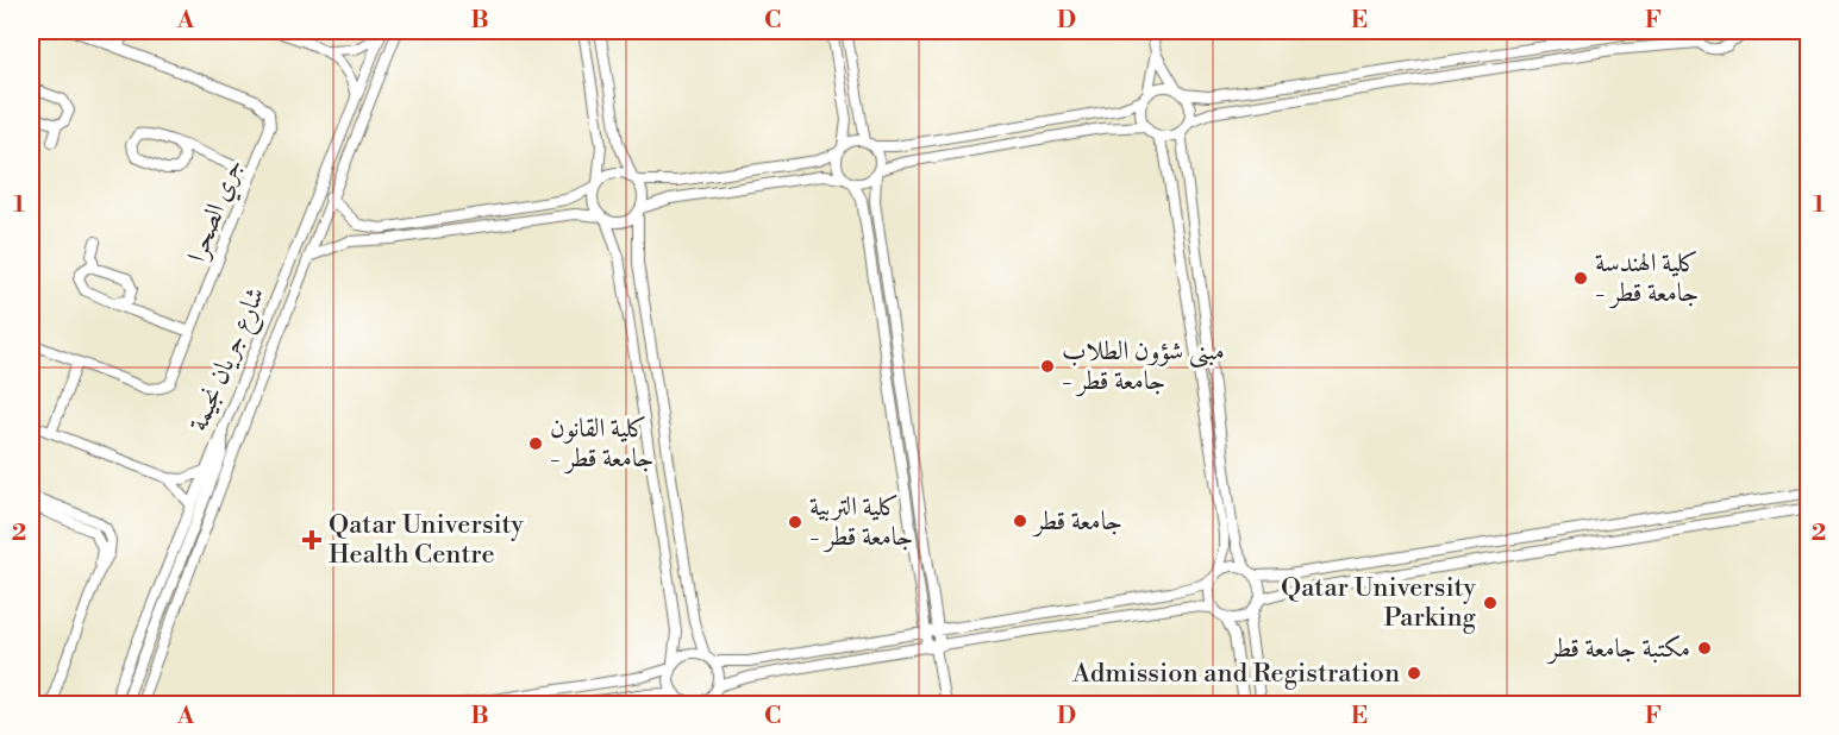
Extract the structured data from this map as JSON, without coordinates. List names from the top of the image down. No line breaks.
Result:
{"streets":{"street":["جري الصحرا","شارع جريان نجيمة"]},"places":{"other":["كلية الهندسة - جامعة قطر","مبنى شؤون الطلاب - جامعة قطر","كلية القانون - جامعة قطر","جامعة قطر","كلية التربية - جامعة قطر","Qatar University Parking","مكتبة جامعة قطر","Admission and Registration"],"health":["Qatar University Health Centre"]},"grid":{"columns":["A","B","C","D","E","F"],"rows":["1","2"]}}
